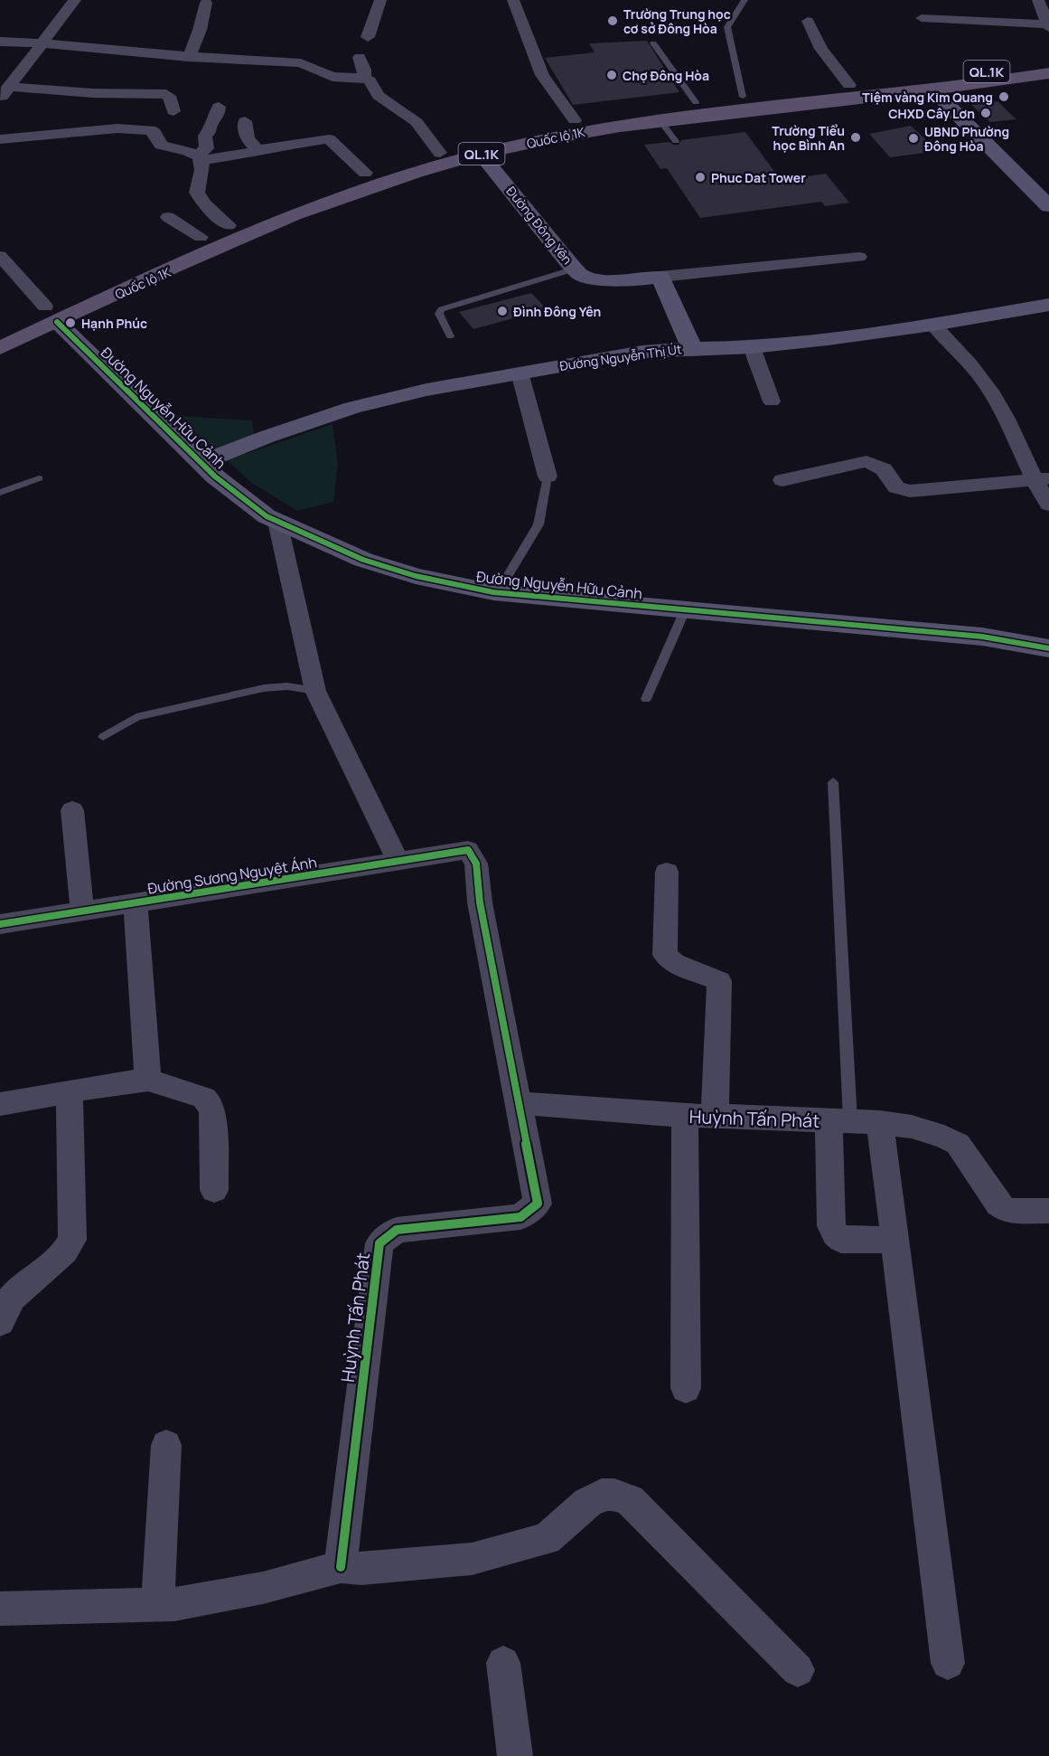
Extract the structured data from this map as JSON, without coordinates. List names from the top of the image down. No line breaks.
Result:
{"streets":{"main road":["QL.1K","Quốc lộ 1K"],"street":["Đường Đông Yên","Đường Nguyễn Thị Út","Đường Nguyễn Hữu Cảnh","Đường Sương Nguyệt Ánh","Huỳnh Tấn Phát"]},"crossings":[["Quốc lộ 1K","Đường Đông Yên"],["Quốc lộ 1K","Đường Nguyễn Hữu Cảnh"],["Đường Nguyễn Thị Út","Đường Nguyễn Hữu Cảnh"],["Đường Sương Nguyệt Ánh","Huỳnh Tấn Phát"]],"places":["Trường Trung học cơ sở Đông Hòa","Chợ Đông Hòa","Tiệm vàng Kim Quang","CHXD Cây Lơn","Trường Tiểu học Bình An","UBND Phường Đông Hòa","Phuc Dat Tower","Đình Đông Yên","Hạnh Phúc"]}
